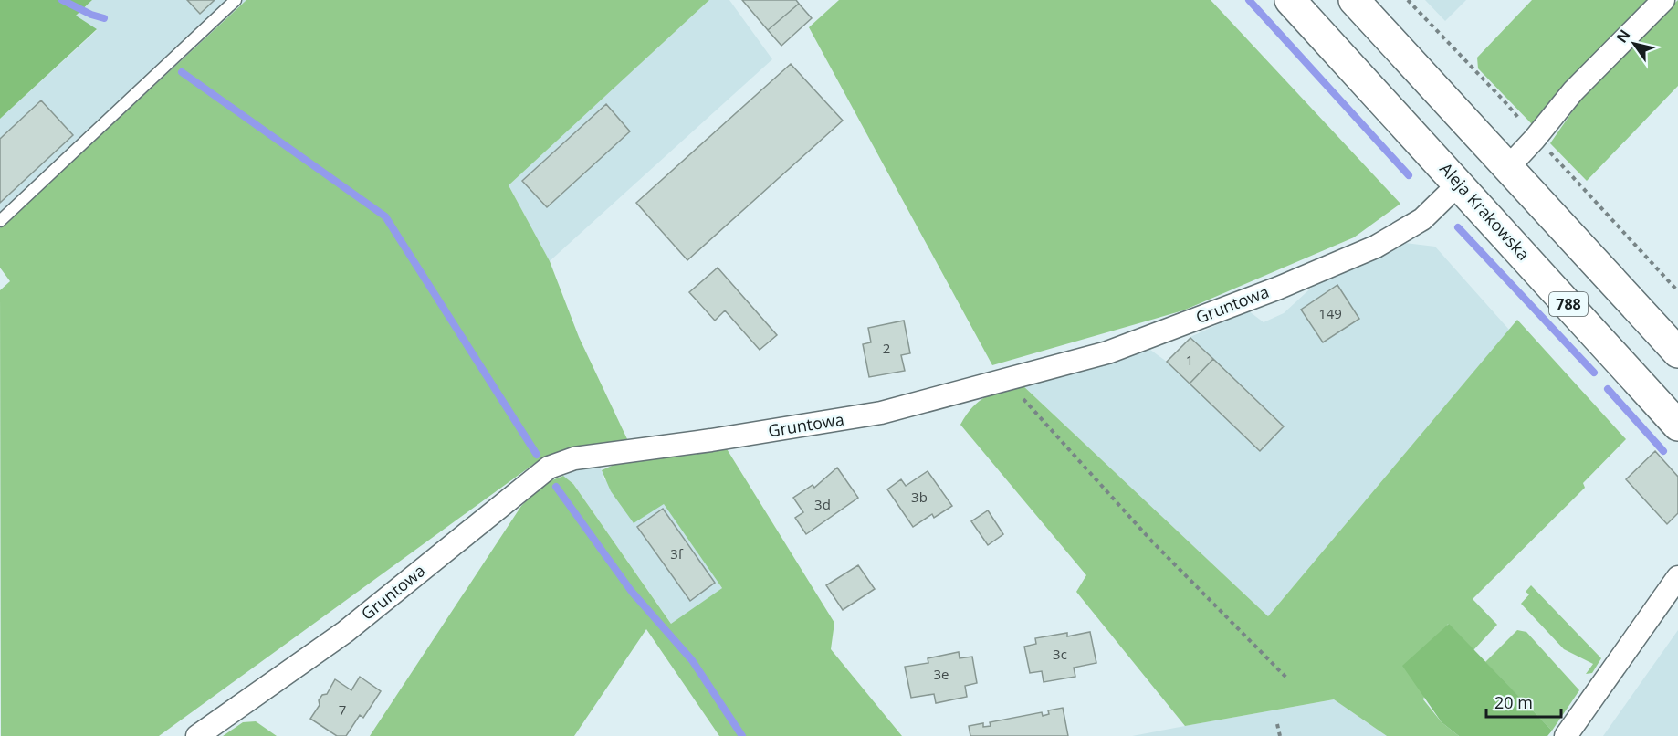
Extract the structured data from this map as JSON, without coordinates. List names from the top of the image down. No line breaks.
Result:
{"streets":{"main road":["Aleja Krakowska","788"],"street":["Gruntowa"]},"crossings":[["Aleja Krakowska","Gruntowa"]],"house_numbers":["149","2","1","3b","3d","3f","3c","3e","7"],"scale_bar":"20 m","north":"top left"}
